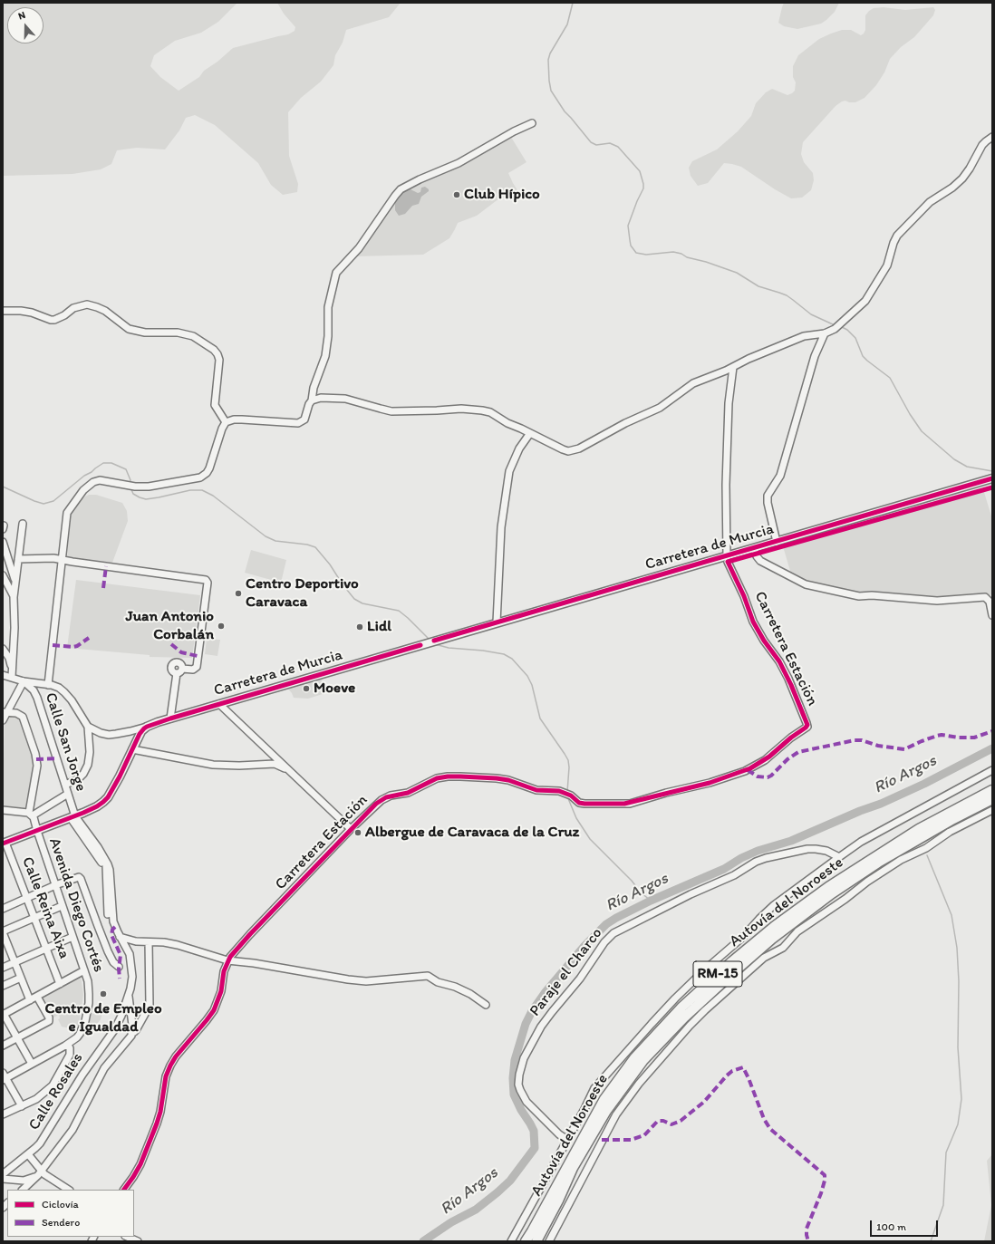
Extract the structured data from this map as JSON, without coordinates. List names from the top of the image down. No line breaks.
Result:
{"streets":{"highway":["Autovía del Noroeste","RM-15"],"main road":["Carretera de Murcia"],"street":["Carretera Estación","Calle San Jorge","Avenida Diego Cortés","Calle Reina Aixa","Paraje el Charco","Calle Rosales"]},"crossings":[["Carretera de Murcia","Carretera Estación"]],"water":["Río Argos"],"places":["Club Hípico","Centro Deportivo Caravaca","Juan Antonio Corbalán","Lidl","Moeve","Albergue de Caravaca de la Cruz","Centro de Empleo e Igualdad"],"legend":["Ciclovía","Sendero"],"scale_bar":"100 m","north":"top"}
